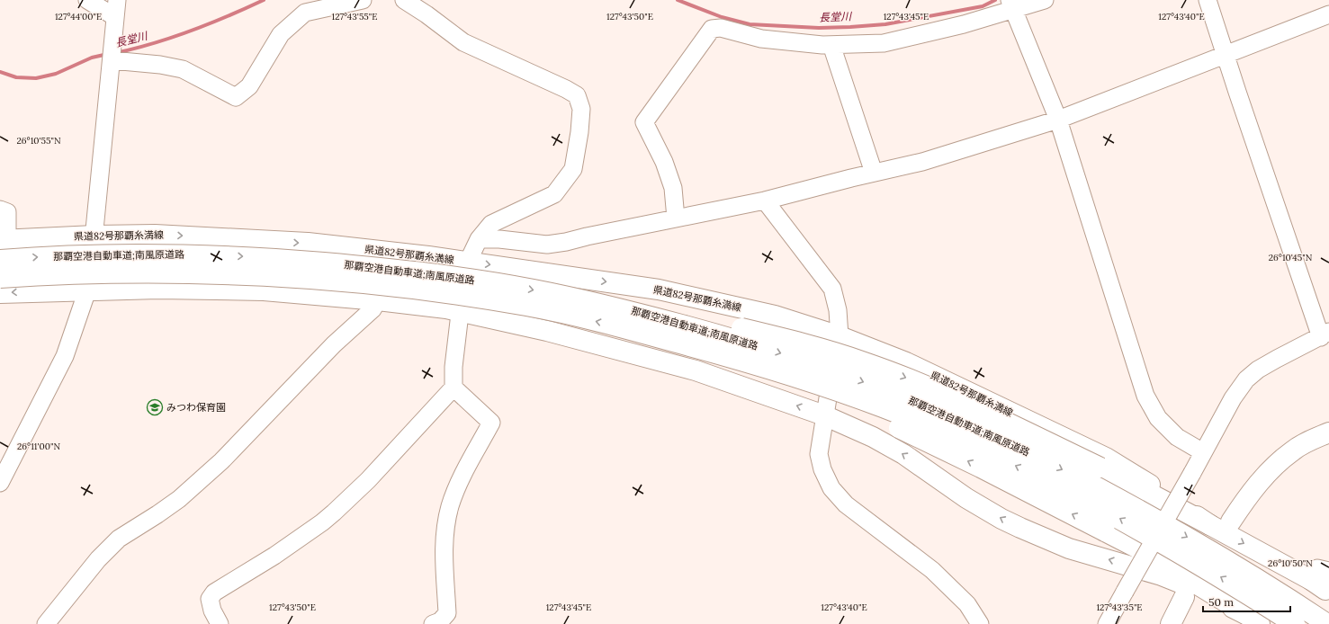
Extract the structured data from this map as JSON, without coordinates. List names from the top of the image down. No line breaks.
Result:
{"streets":{"main road":["県道82号那覇糸満線","那覇空港自動車道;南風原道路"]},"water":["長堂川"],"places":{"school or university":["みつわ保育園"]},"scale_bar":"50 m","coordinates":["127°44'00\"E","127°43'55\"E","127°43'50\"E","127°43'45\"E","127°43'40\"E","26°10'55\"N","26°10'45\"N","26°11'00\"N","26°10'50\"N","127°43'35\"E"]}
